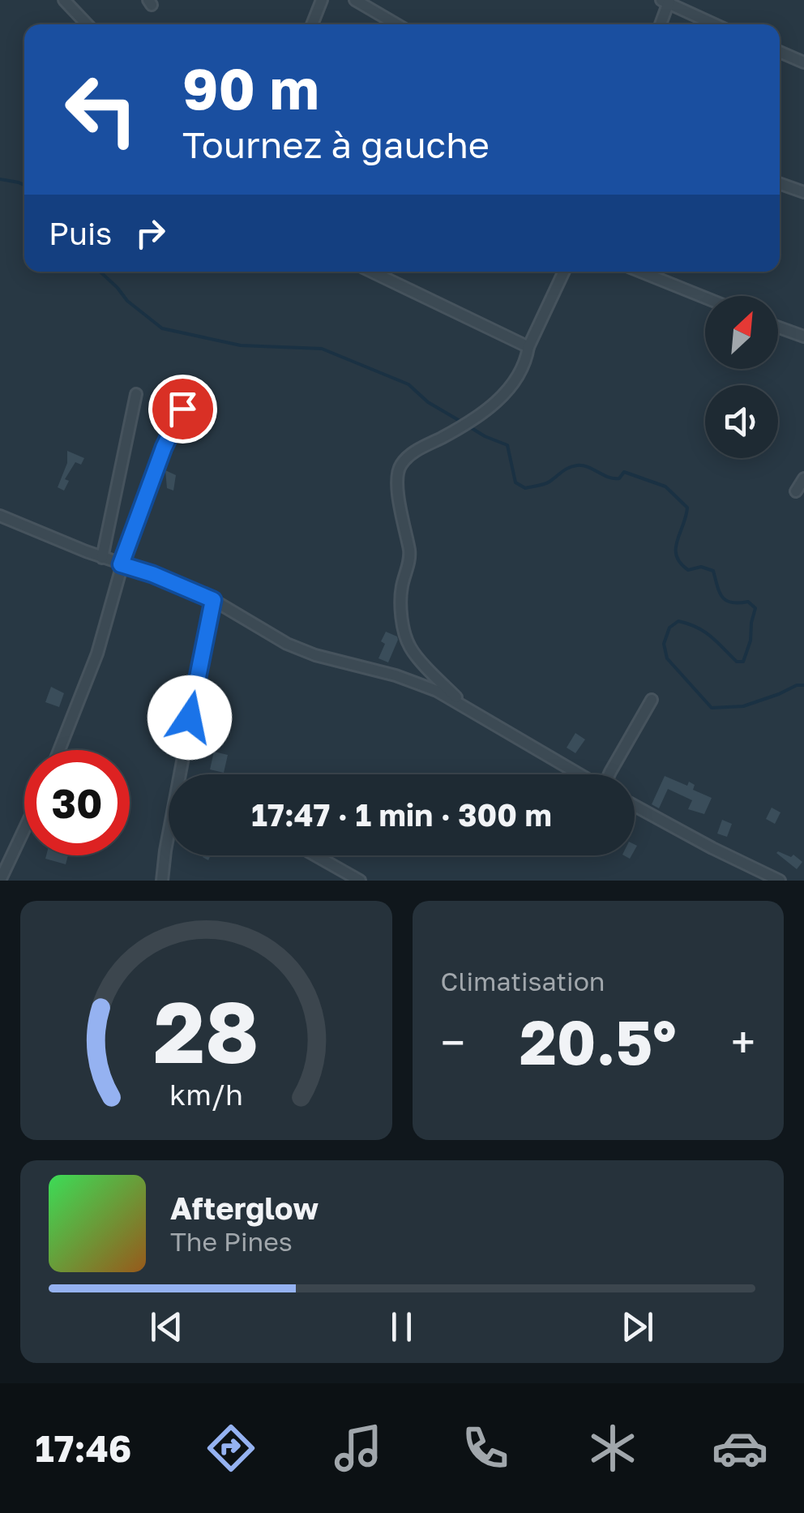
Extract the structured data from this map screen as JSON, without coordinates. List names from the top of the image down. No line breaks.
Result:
{"north":"top right","page":{"turn":["90 m","Tournez à gauche"],"then":"Puis","limit":"30","trip":"17:47 · 1 min · 300 m","tile":"Climatisation","heat":["−","20.5°","+"],"song":["Afterglow","The Pines"],"tabs":"17:46","gauge":["28","km/h"]}}
